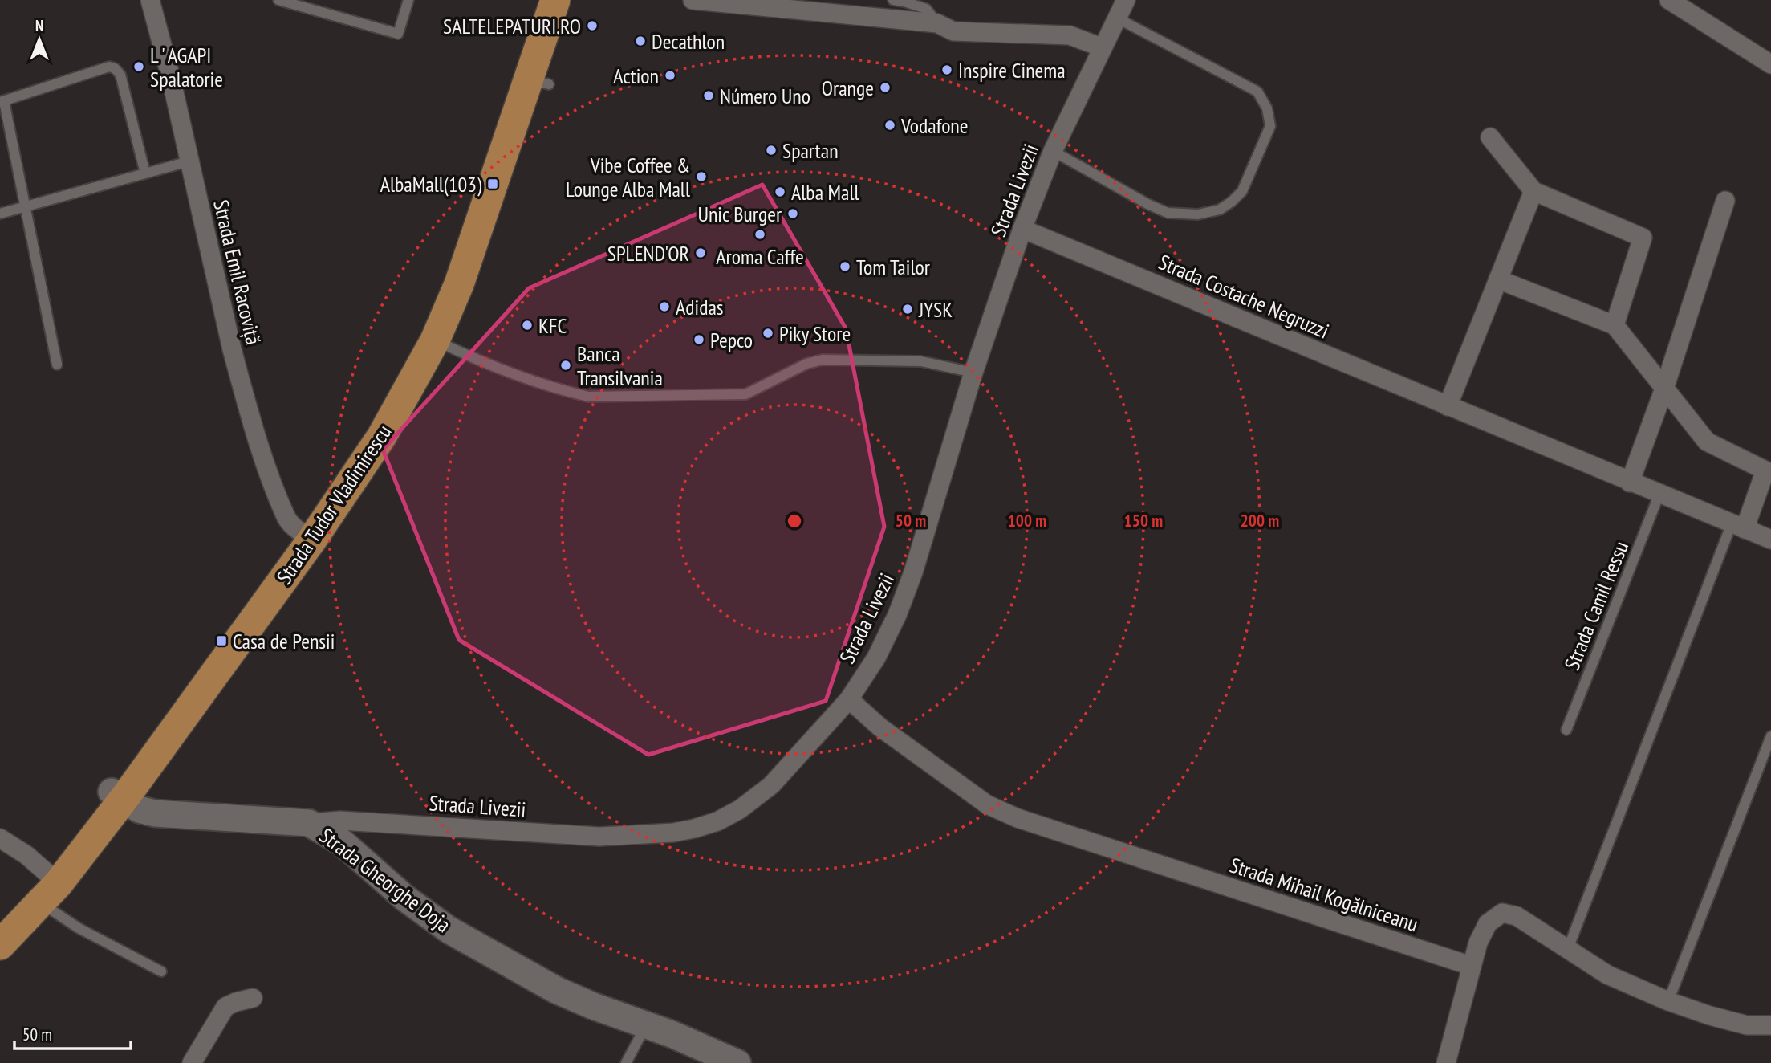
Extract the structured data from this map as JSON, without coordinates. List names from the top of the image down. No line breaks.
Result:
{"streets":{"main road":["Strada Tudor Vladimirescu"],"street":["Strada Livezii","Strada Emil Racoviță","Strada Costache Negruzzi","Strada Gheorghe Doja","Strada Mihail Kogălniceanu"],"lane":["Strada Camil Ressu"]},"crossings":[["Strada Livezii","Strada Costache Negruzzi"],["Strada Livezii","Strada Gheorghe Doja"],["Strada Livezii","Strada Mihail Kogălniceanu"],["Strada Emil Racoviță","Strada Tudor Vladimirescu"],["Strada Costache Negruzzi","Strada Camil Ressu"],["Strada Tudor Vladimirescu","Strada Gheorghe Doja"]],"places":{"other":["SALTELEPATURI.RO","Decathlon","L ' AGAPI Spalatorie","Inspire Cinema","Action","Orange","Número Uno","Vodafone","Spartan","Vibe Coffee & Lounge Alba Mall","Alba Mall","Unic Burger","Aroma Caffe","SPLEND'OR","Tom Tailor","Adidas","JYSK","KFC","Piky Store","Pepco","Banca Transilvania"],"transit":["AlbaMall(103)","Casa de Pensii"]},"scale_bar":"50 m","north":"top","rings":["50 m","100 m","150 m","200 m"]}
